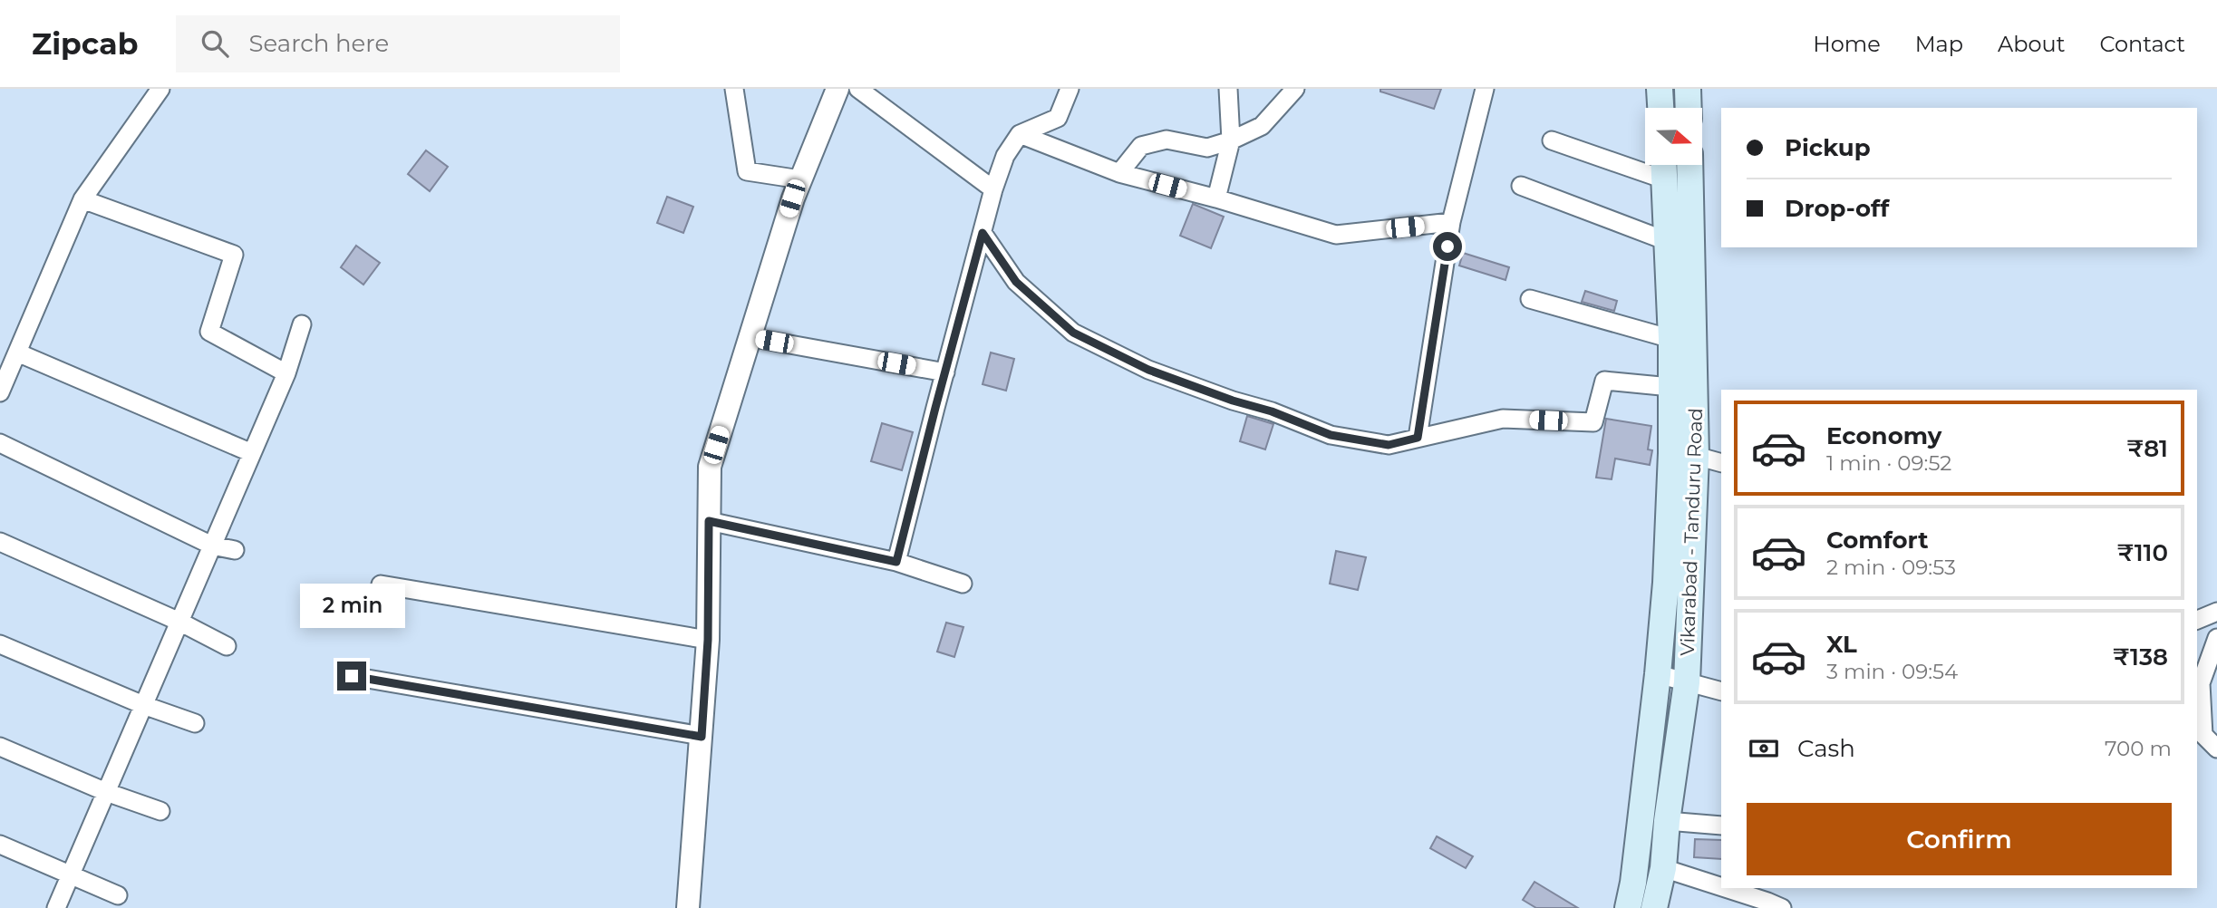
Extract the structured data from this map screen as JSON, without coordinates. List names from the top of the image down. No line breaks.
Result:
{"streets":{"main road":["Vikarabad - Tanduru Road"]},"north":"right","page":{"header":"Zipcab","search":"Search here","nav":["Home","Map","About","Contact"],"banner":["Pickup","Drop-off"],"list":[{"name":"Economy","note":"1 min · 09:52","value":"₹81"},{"name":"Comfort","note":"2 min · 09:53","value":"₹110"},{"name":"XL","note":"3 min · 09:54","value":"₹138"}],"bubble":"2 min","pay":["Cash","700 m"],"buttons":"Confirm"}}
